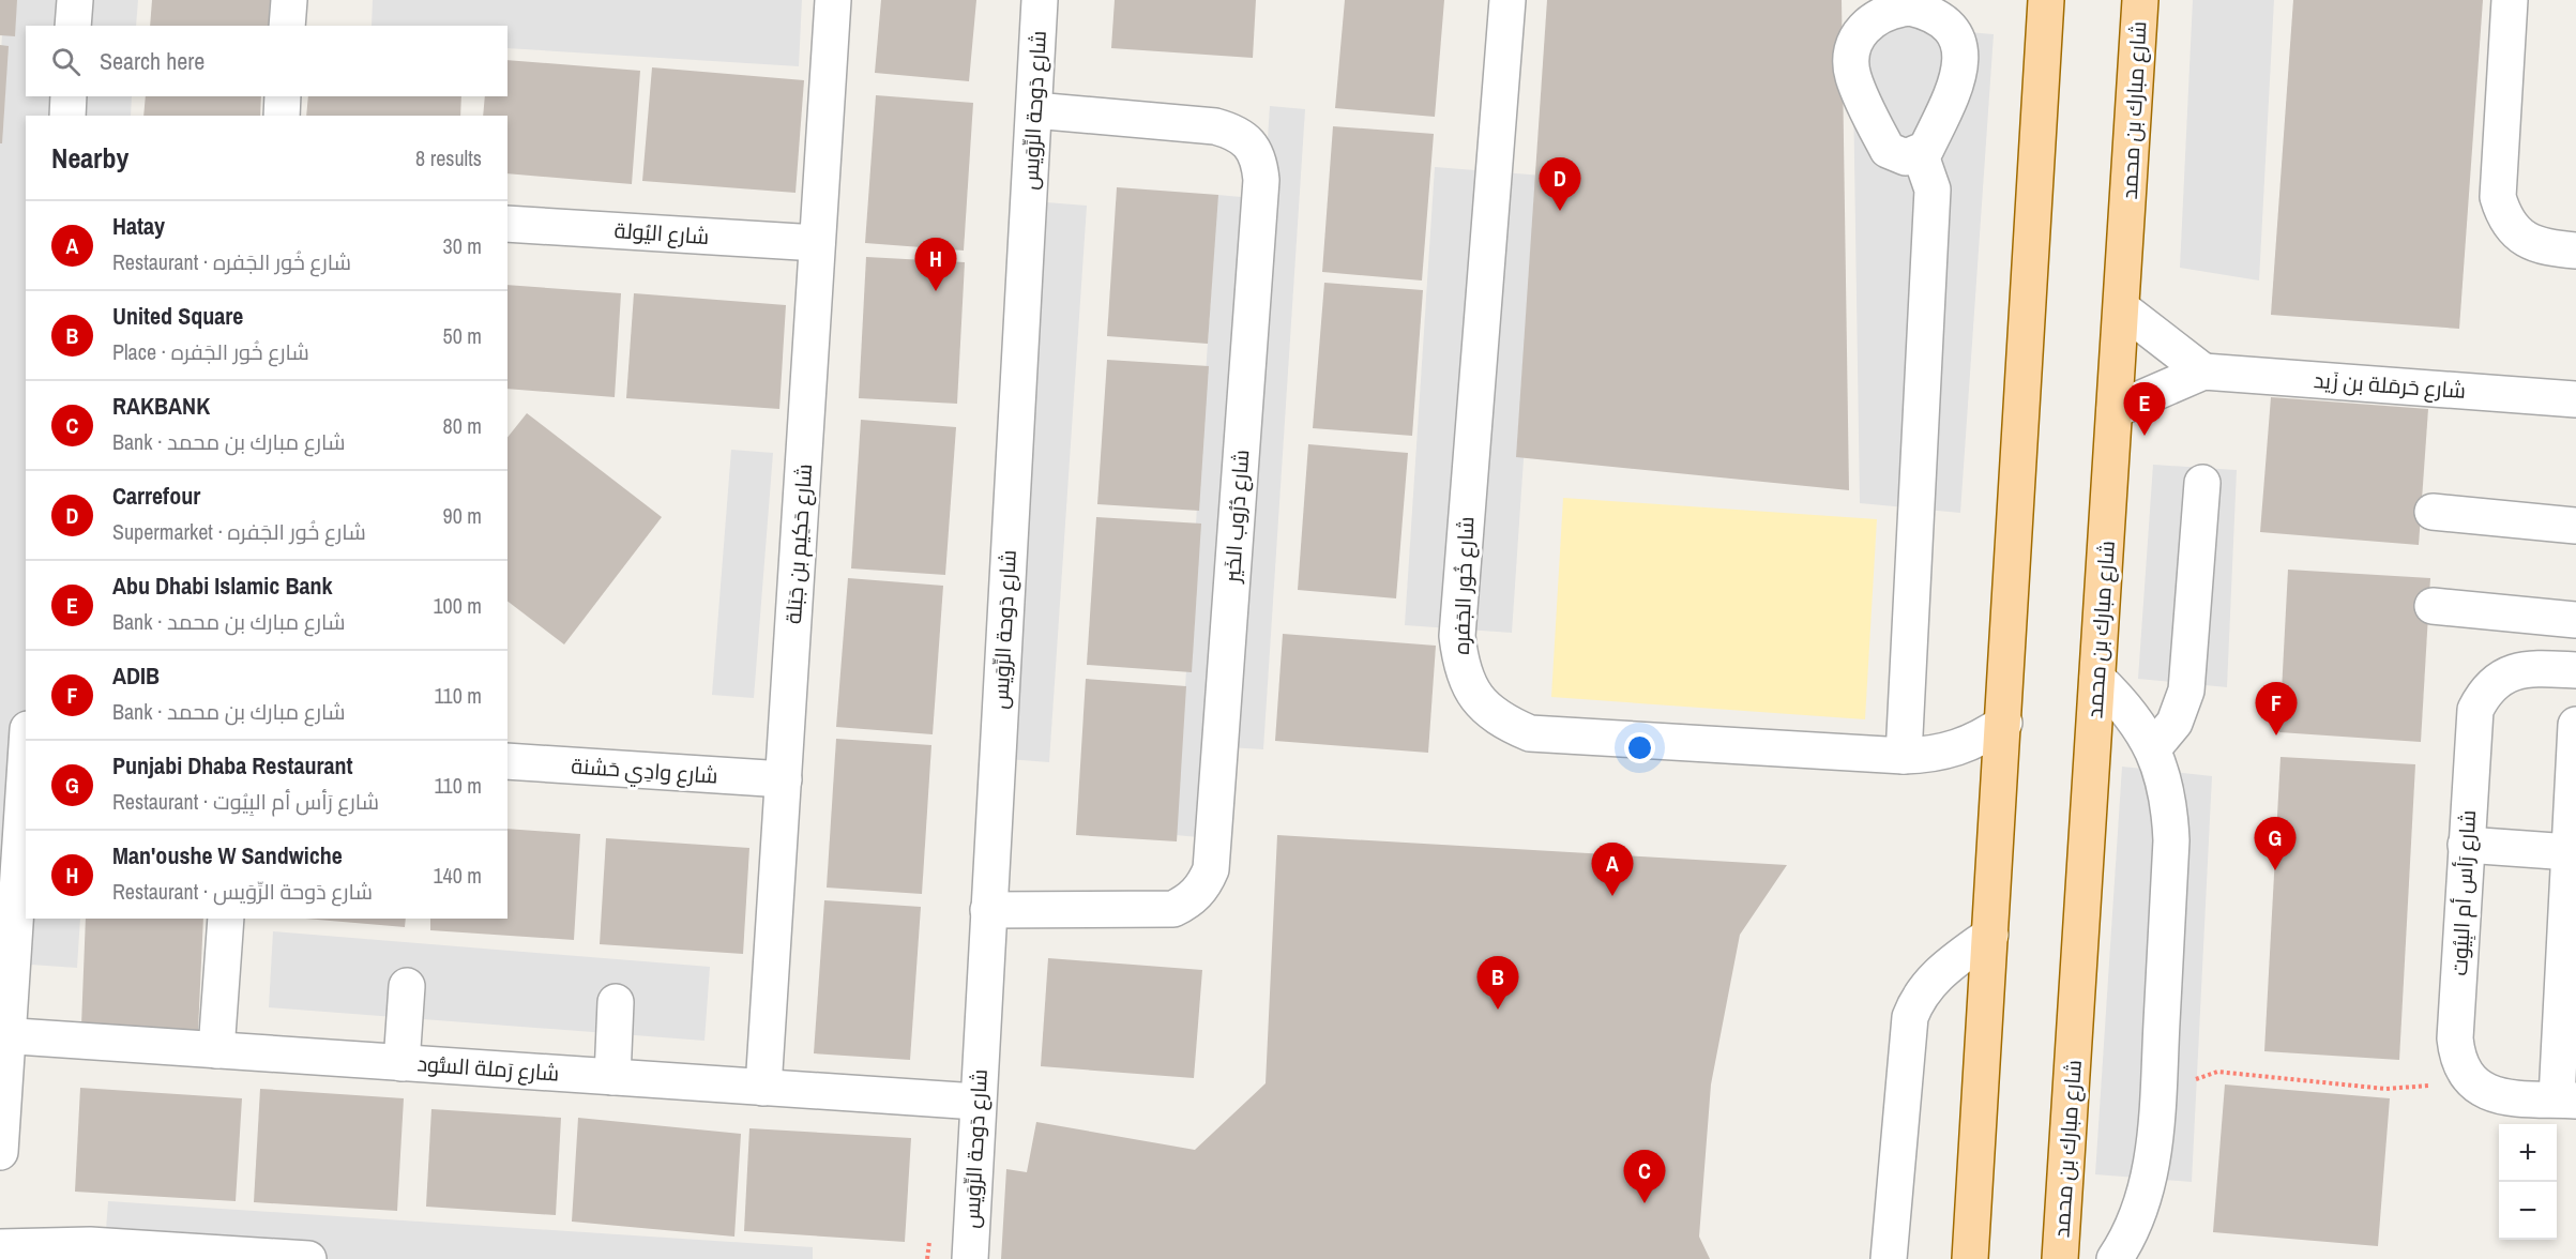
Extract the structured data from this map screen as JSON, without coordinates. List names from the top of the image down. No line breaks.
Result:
{"streets":{"main road":["شارع مبارك بن محمد"],"street":["شارع دَوحة الرِّوَيس","شارع اليُولة","شارع حَرمَلة بن زَيد","شارع دُرُوب الخَير","شارع حَكِيم بن جَبَلة","شارع خُور الجَفره","شارع وادِي حَشنة","شارع رَأس أم البِيُوت","شارع رَملة السُّود"]},"crossings":[["شارع دَوحة الرِّوَيس","شارع دُرُوب الخَير"],["شارع دَوحة الرِّوَيس","شارع رَملة السُّود"],["شارع مبارك بن محمد","شارع حَرمَلة بن زَيد"],["شارع اليُولة","شارع حَكِيم بن جَبَلة"],["شارع حَكِيم بن جَبَلة","شارع وادِي حَشنة"],["شارع حَكِيم بن جَبَلة","شارع رَملة السُّود"]],"page":{"search":"Search here","heading":["Nearby","8 results"],"pins":["D","H","E","F","G","A","B","C"],"list":[{"mark":"A","name":"Hatay","note":"Restaurant · شارع خُور الجَفره","value":"30 m"},{"mark":"B","name":"United Square","note":"Place · شارع خُور الجَفره","value":"50 m"},{"mark":"C","name":"RAKBANK","note":"Bank · شارع مبارك بن محمد","value":"80 m"},{"mark":"D","name":"Carrefour","note":"Supermarket · شارع خُور الجَفره","value":"90 m"},{"mark":"E","name":"Abu Dhabi Islamic Bank","note":"Bank · شارع مبارك بن محمد","value":"100 m"},{"mark":"F","name":"ADIB","note":"Bank · شارع مبارك بن محمد","value":"110 m"},{"mark":"G","name":"Punjabi Dhaba Restaurant","note":"Restaurant · شارع رَأس أم البِيُوت","value":"110 m"},{"mark":"H","name":"Man'oushe W Sandwiche","note":"Restaurant · شارع دَوحة الرِّوَيس","value":"140 m"}],"map_buttons":["+","−"]}}
